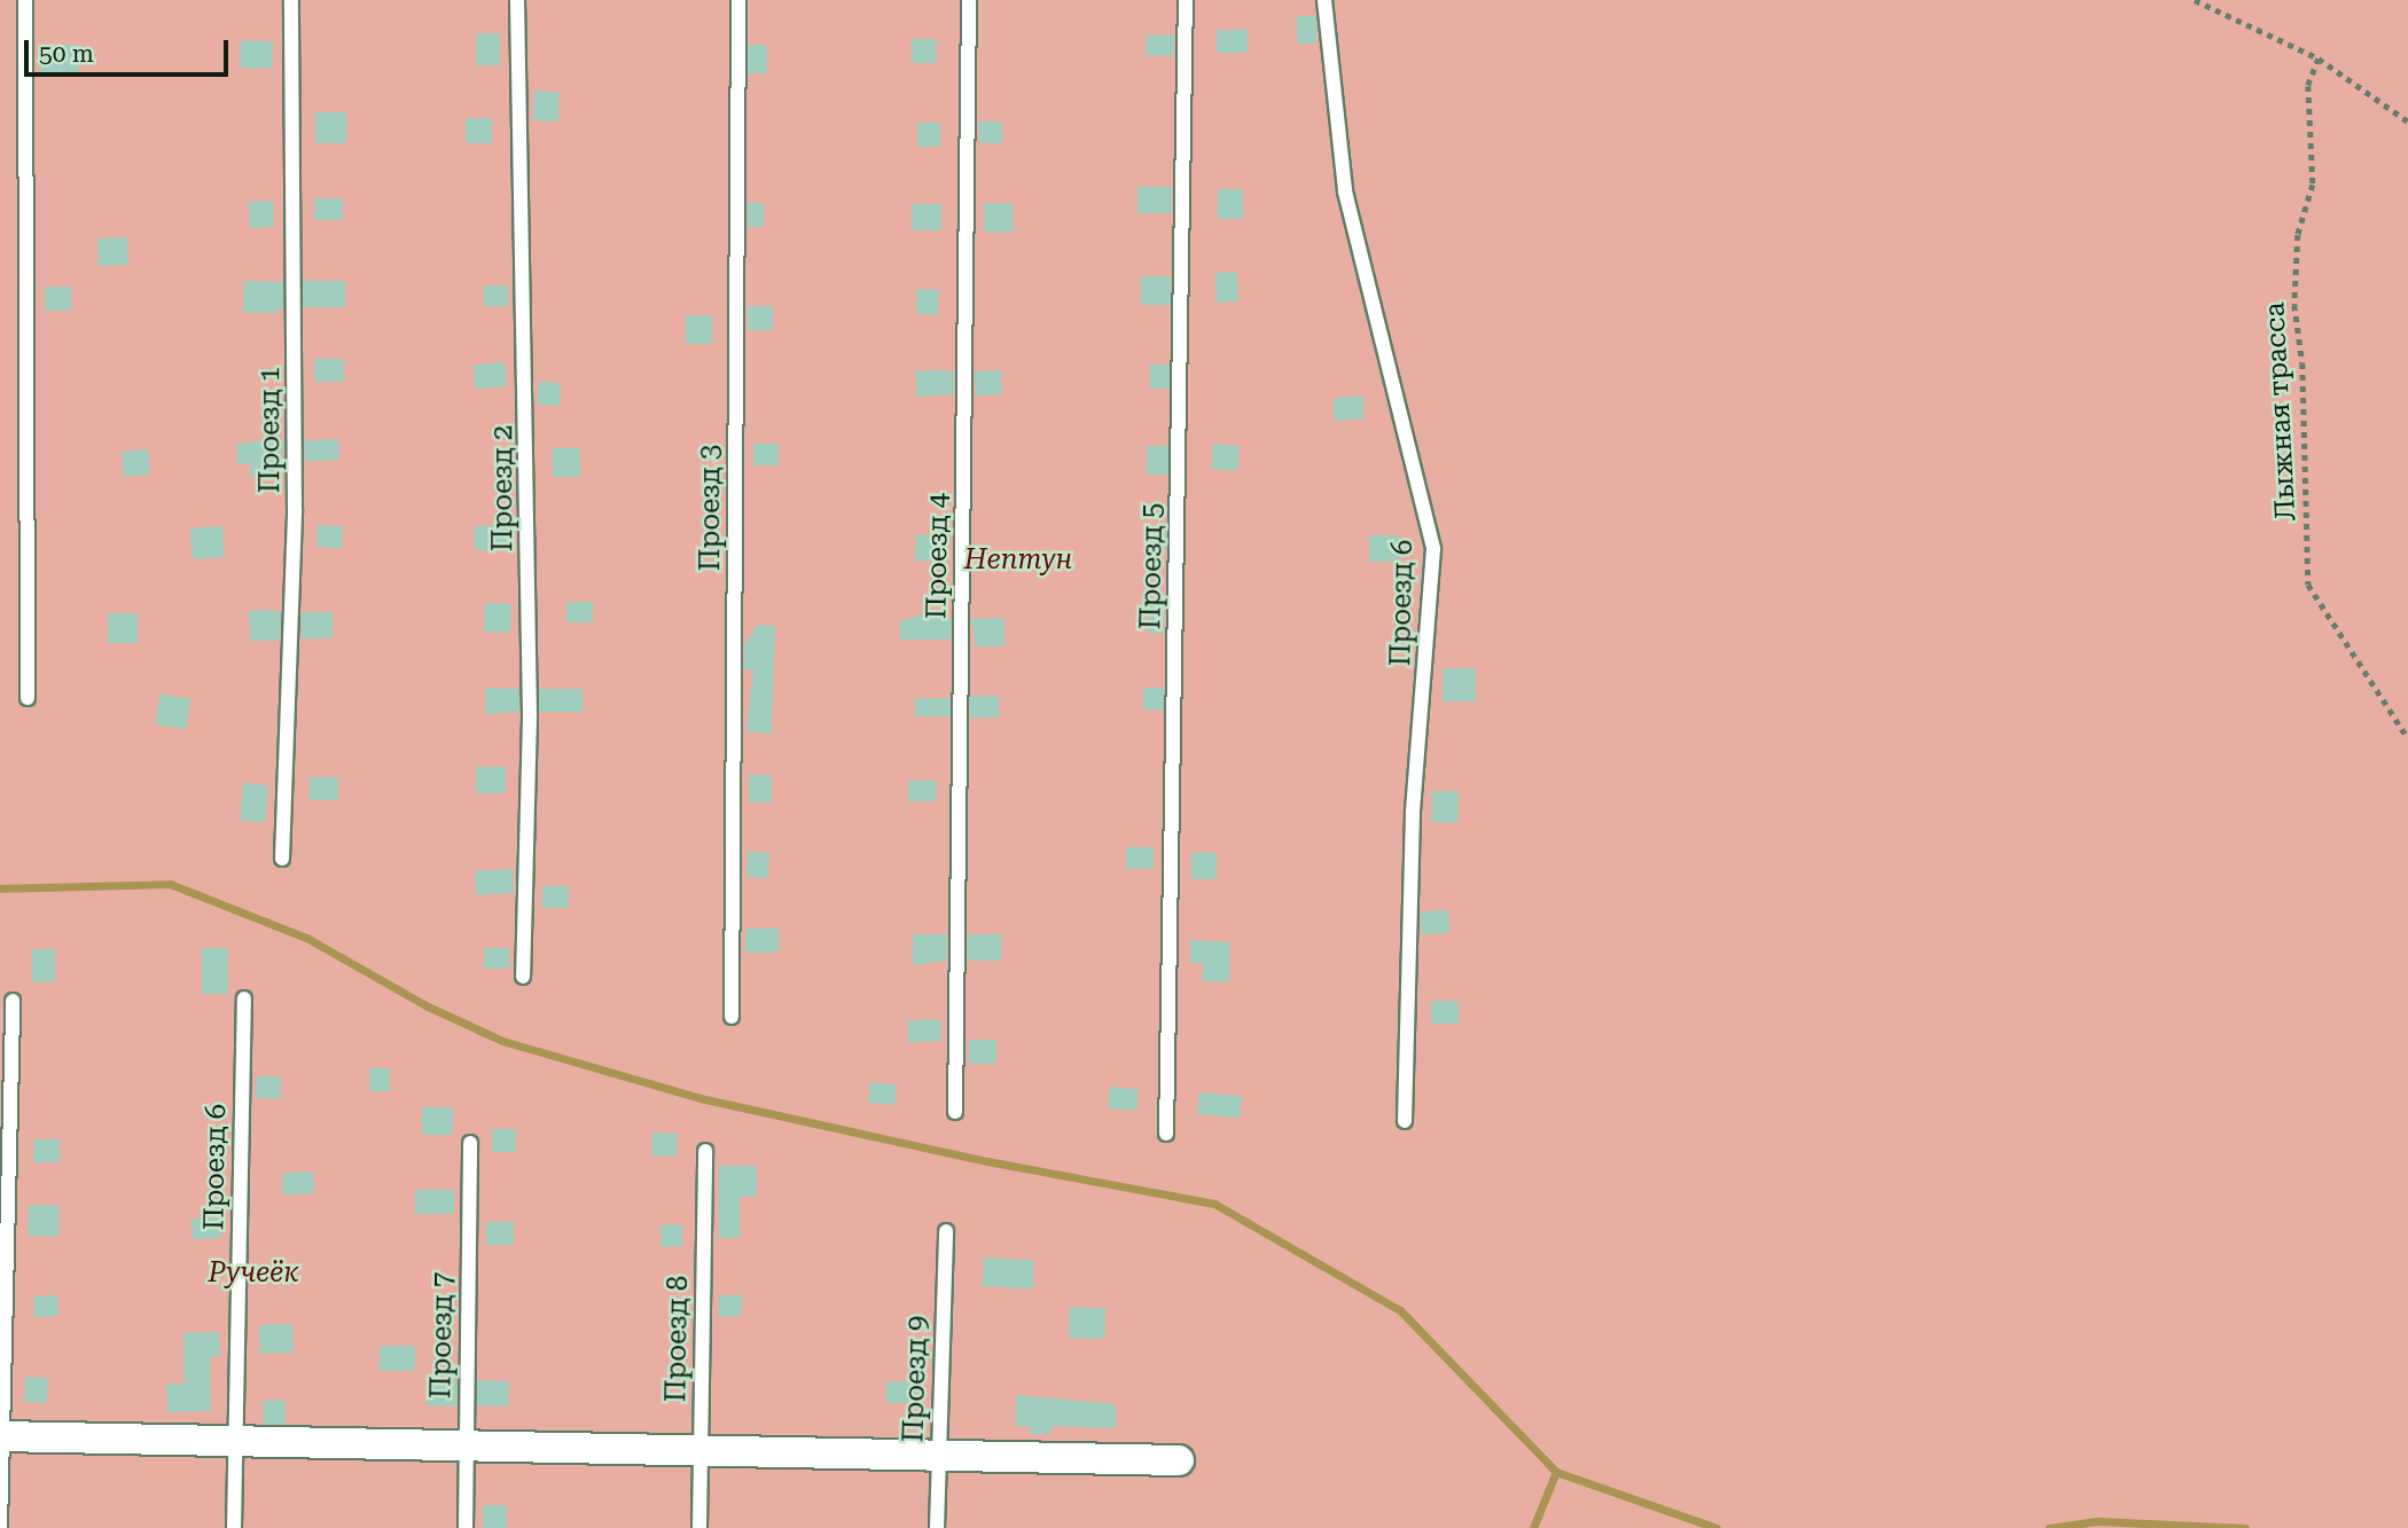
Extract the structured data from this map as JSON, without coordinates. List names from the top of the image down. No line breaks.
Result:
{"streets":{"lane":["Проезд 1","Проезд 2","Проезд 3","Проезд 4","Проезд 5","Проезд 6","Проезд 7","Проезд 8","Проезд 9"],"path":["Лыжная трасса"]},"parks":["Нептун","Ручеёк"],"scale_bar":"50 m"}
